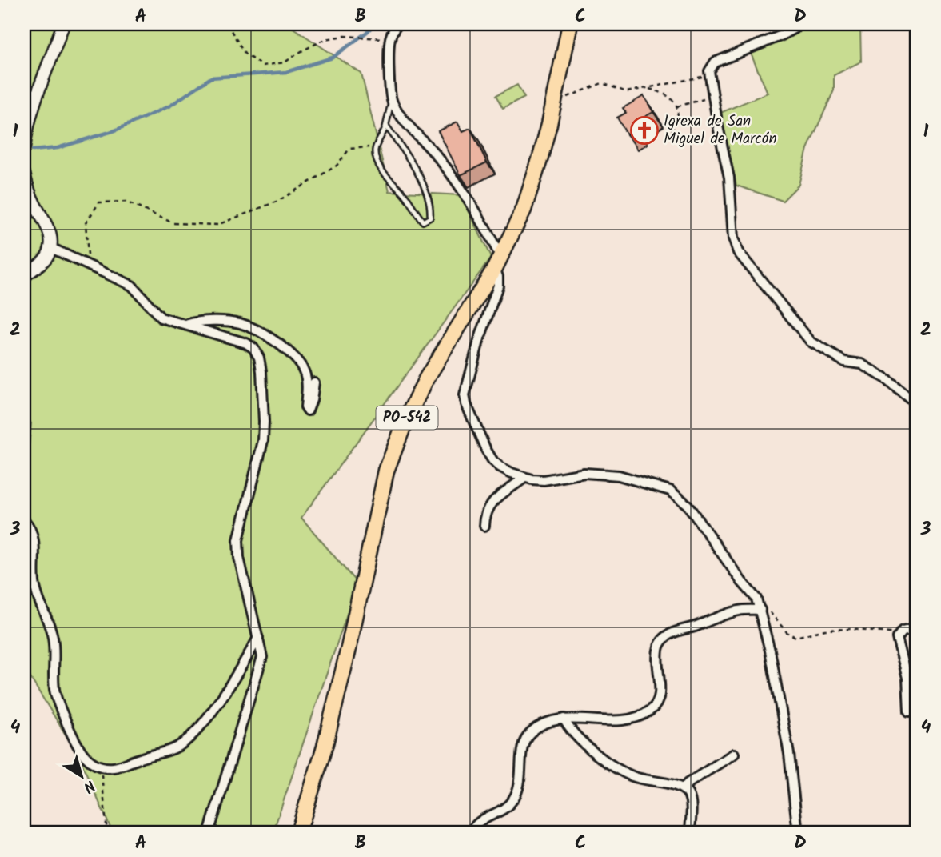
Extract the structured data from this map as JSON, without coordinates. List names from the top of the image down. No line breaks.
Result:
{"streets":{"main road":["PO-542"]},"places":{"church":["Igrexa de San Miguel de Marcón"]},"north":"bottom right","grid":{"columns":["A","B","C","D"],"rows":["1","2","3","4"]}}
